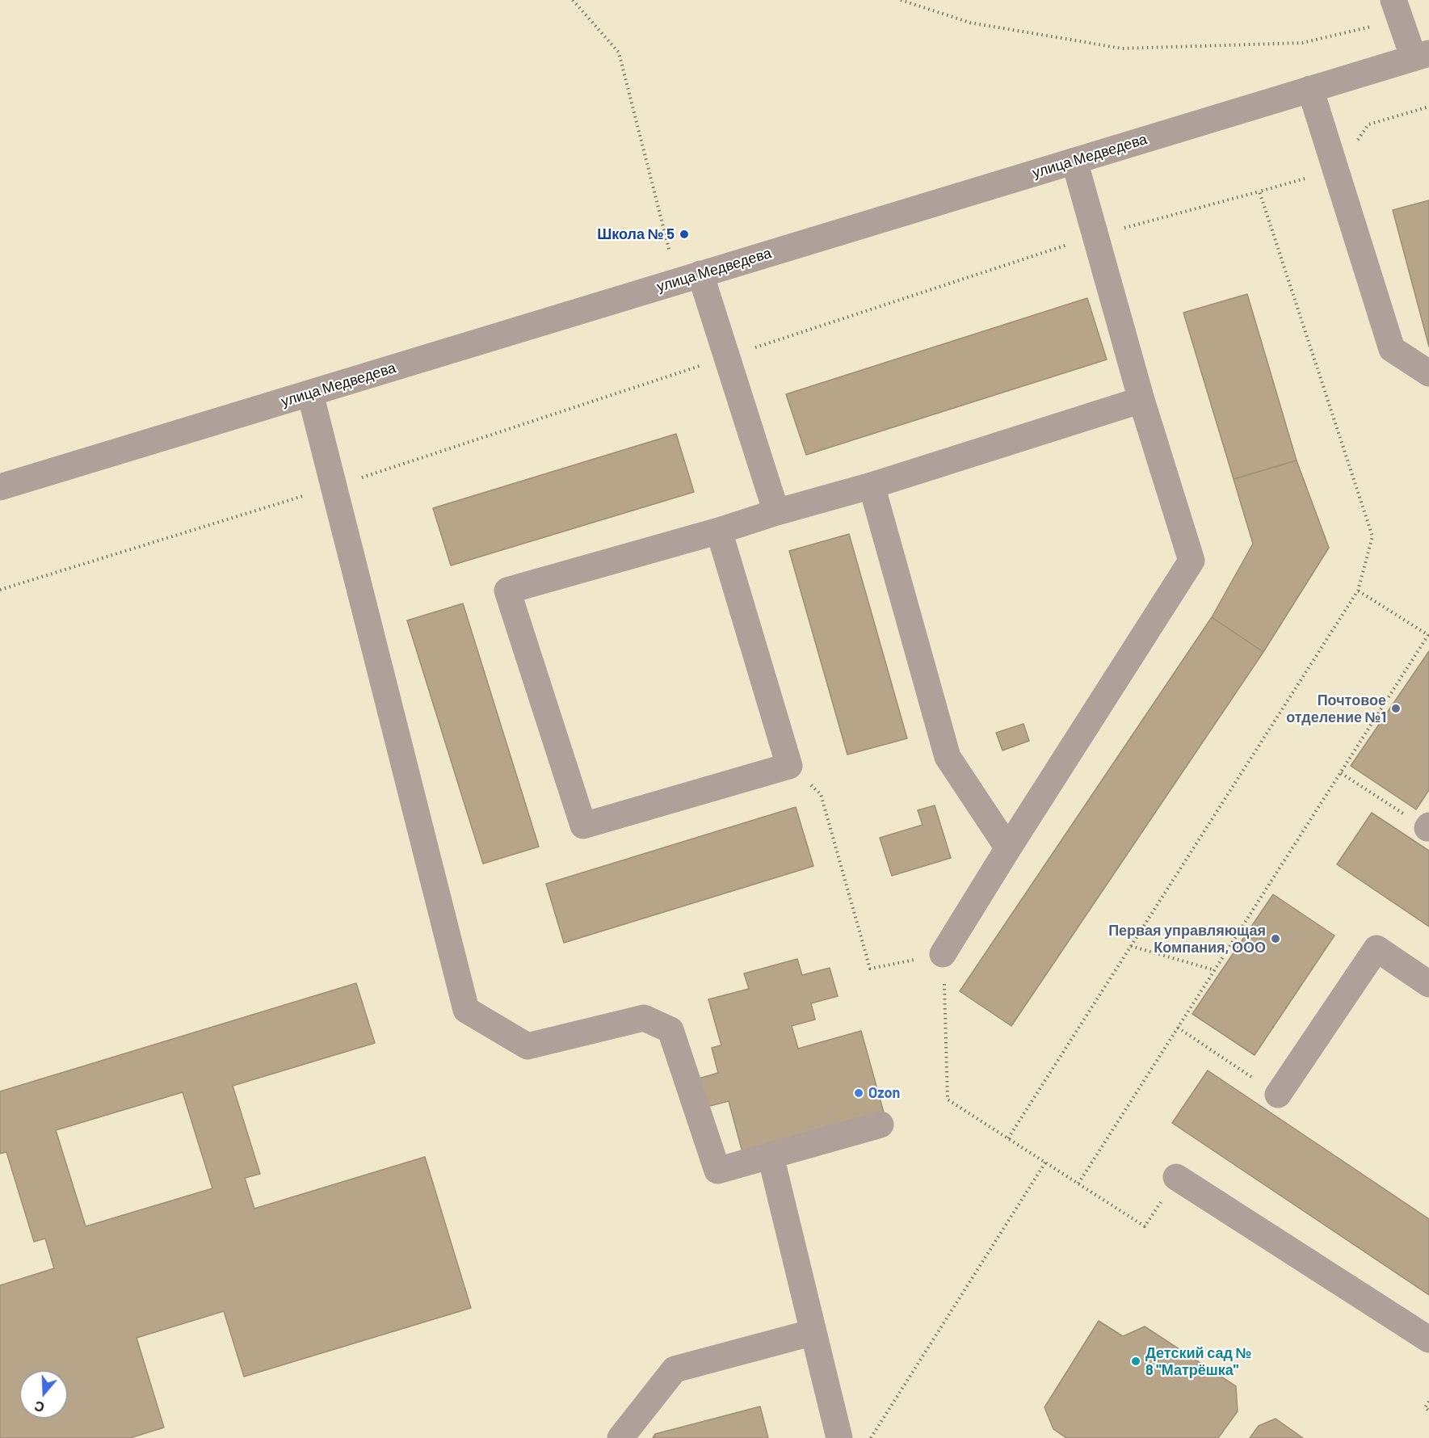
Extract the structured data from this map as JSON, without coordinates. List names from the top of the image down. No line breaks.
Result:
{"streets":{"street":["улица Медведева"]},"places":["Школа № 5","Почтовое отделение №1","Первая управляющая Компания, ООО","Ozon","Детский сад № 8 \"Матрёшка\""],"north":"bottom"}
